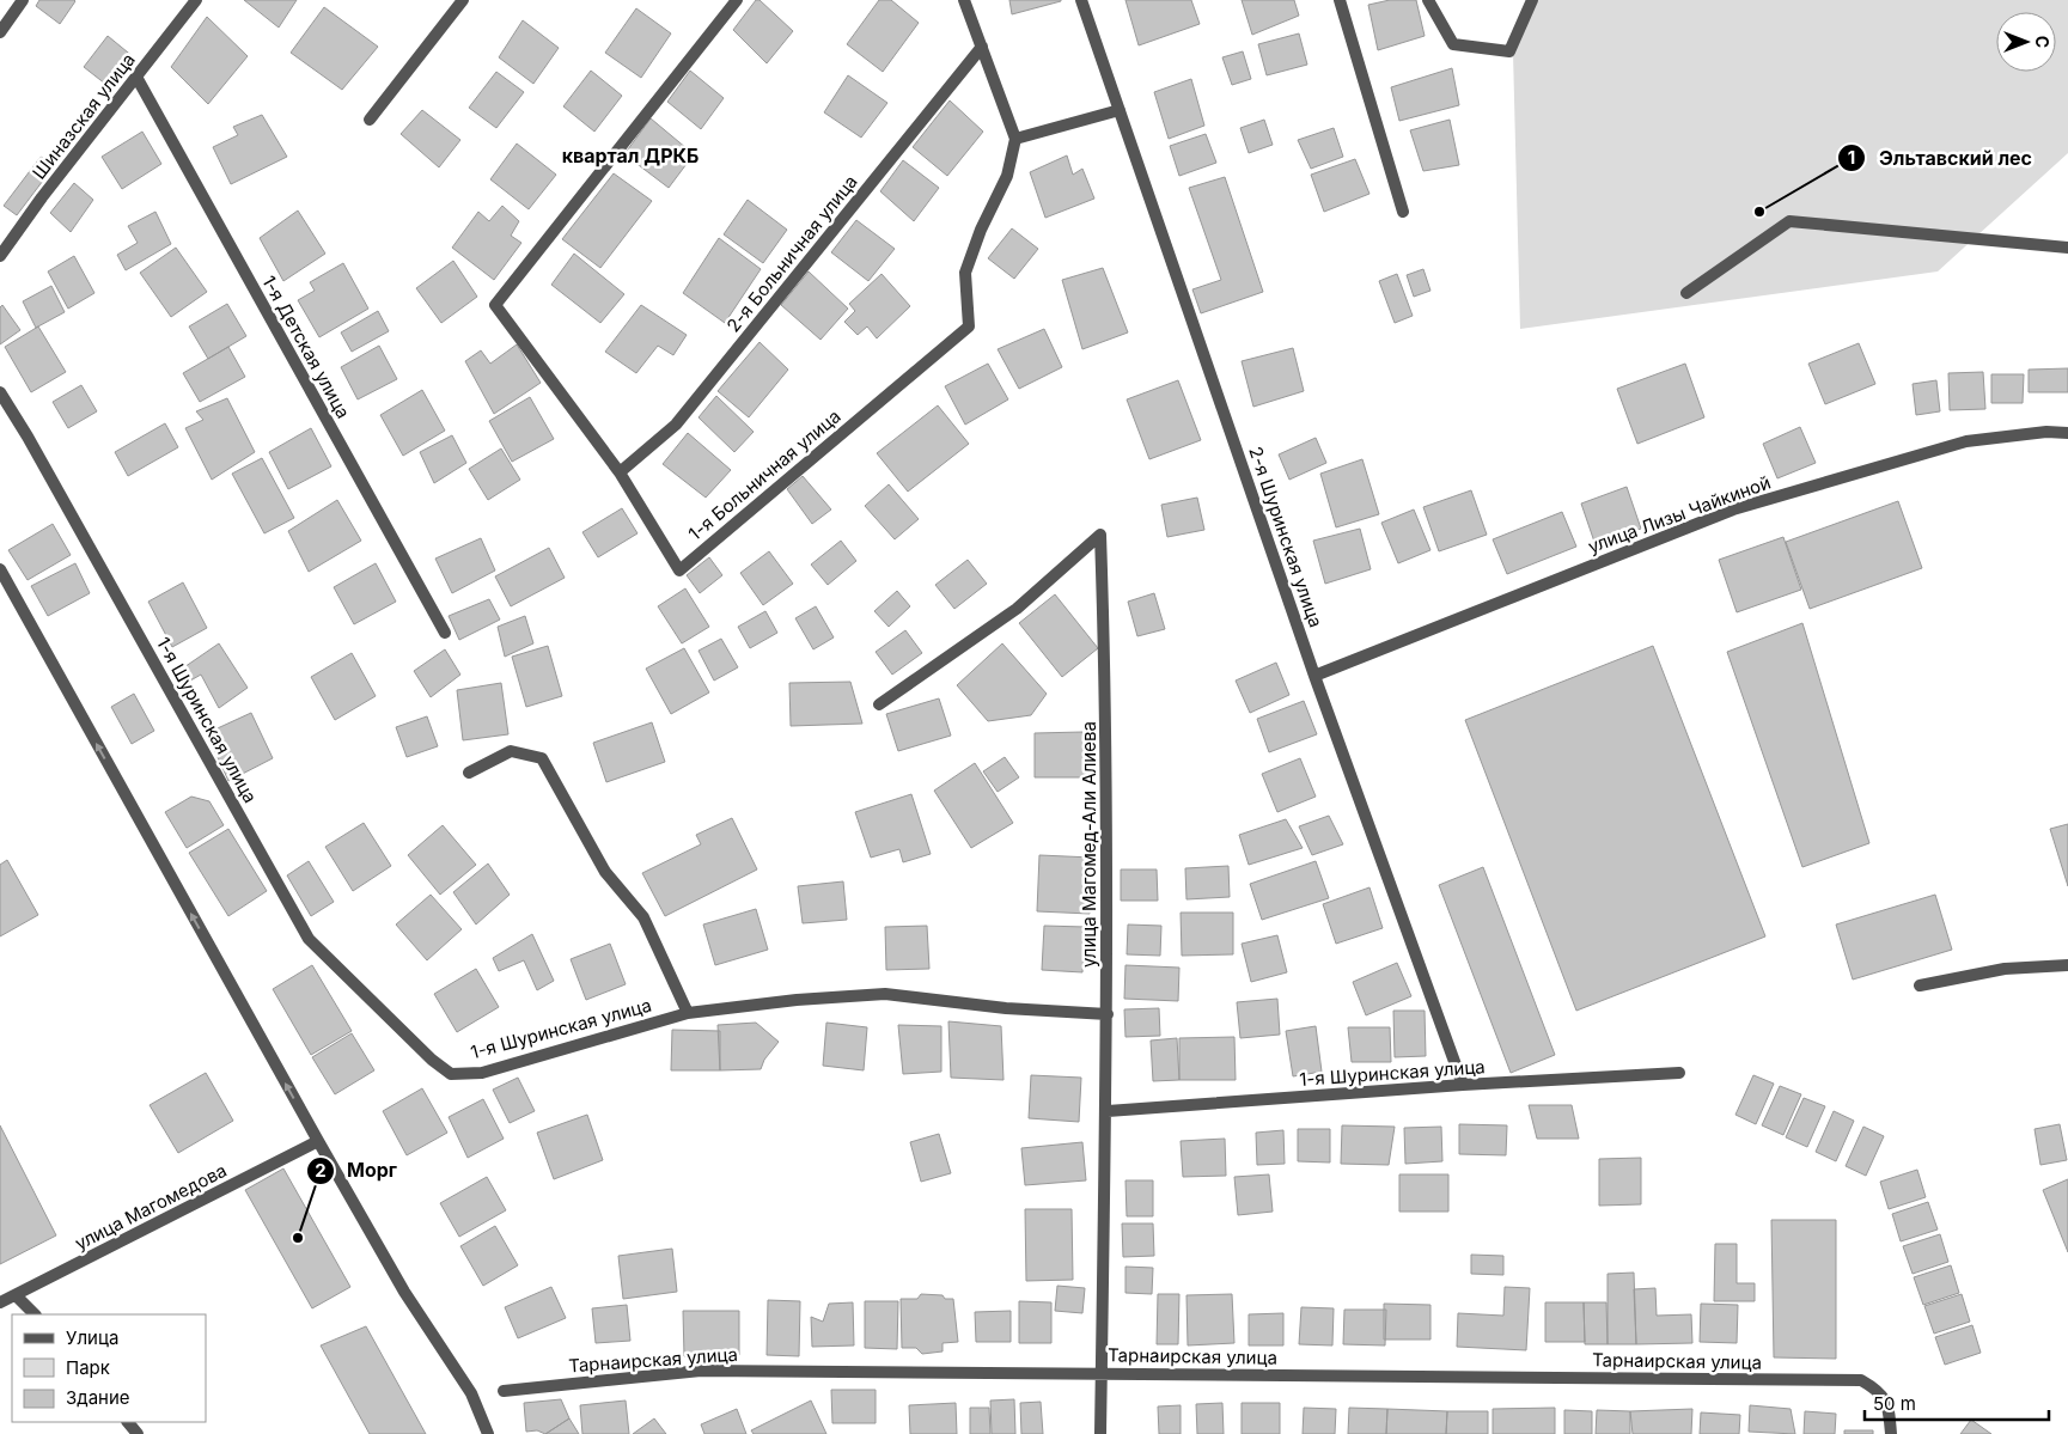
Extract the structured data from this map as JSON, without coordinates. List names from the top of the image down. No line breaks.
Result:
{"streets":{"street":["Шиназская улица","2-я Больничная улица","1-я Детская улица","1-я Больничная улица","улица Лизы Чайкиной","2-я Шуринская улица","1-я Шуринская улица","улица Магомед-Али Алиева","улица Магомедова","Тарнаирская улица"]},"crossings":[["Шиназская улица","1-я Детская улица"],["2-я Больничная улица","1-я Больничная улица"],["улица Лизы Чайкиной","2-я Шуринская улица"],["2-я Шуринская улица","1-я Шуринская улица"],["1-я Шуринская улица","улица Магомед-Али Алиева"],["улица Магомед-Али Алиева","Тарнаирская улица"]],"districts":["квартал ДРКБ"],"places":["Эльтавский лес","Морг"],"legend":["Улица","Парк","Здание"],"scale_bar":"50 m","north":"right"}
